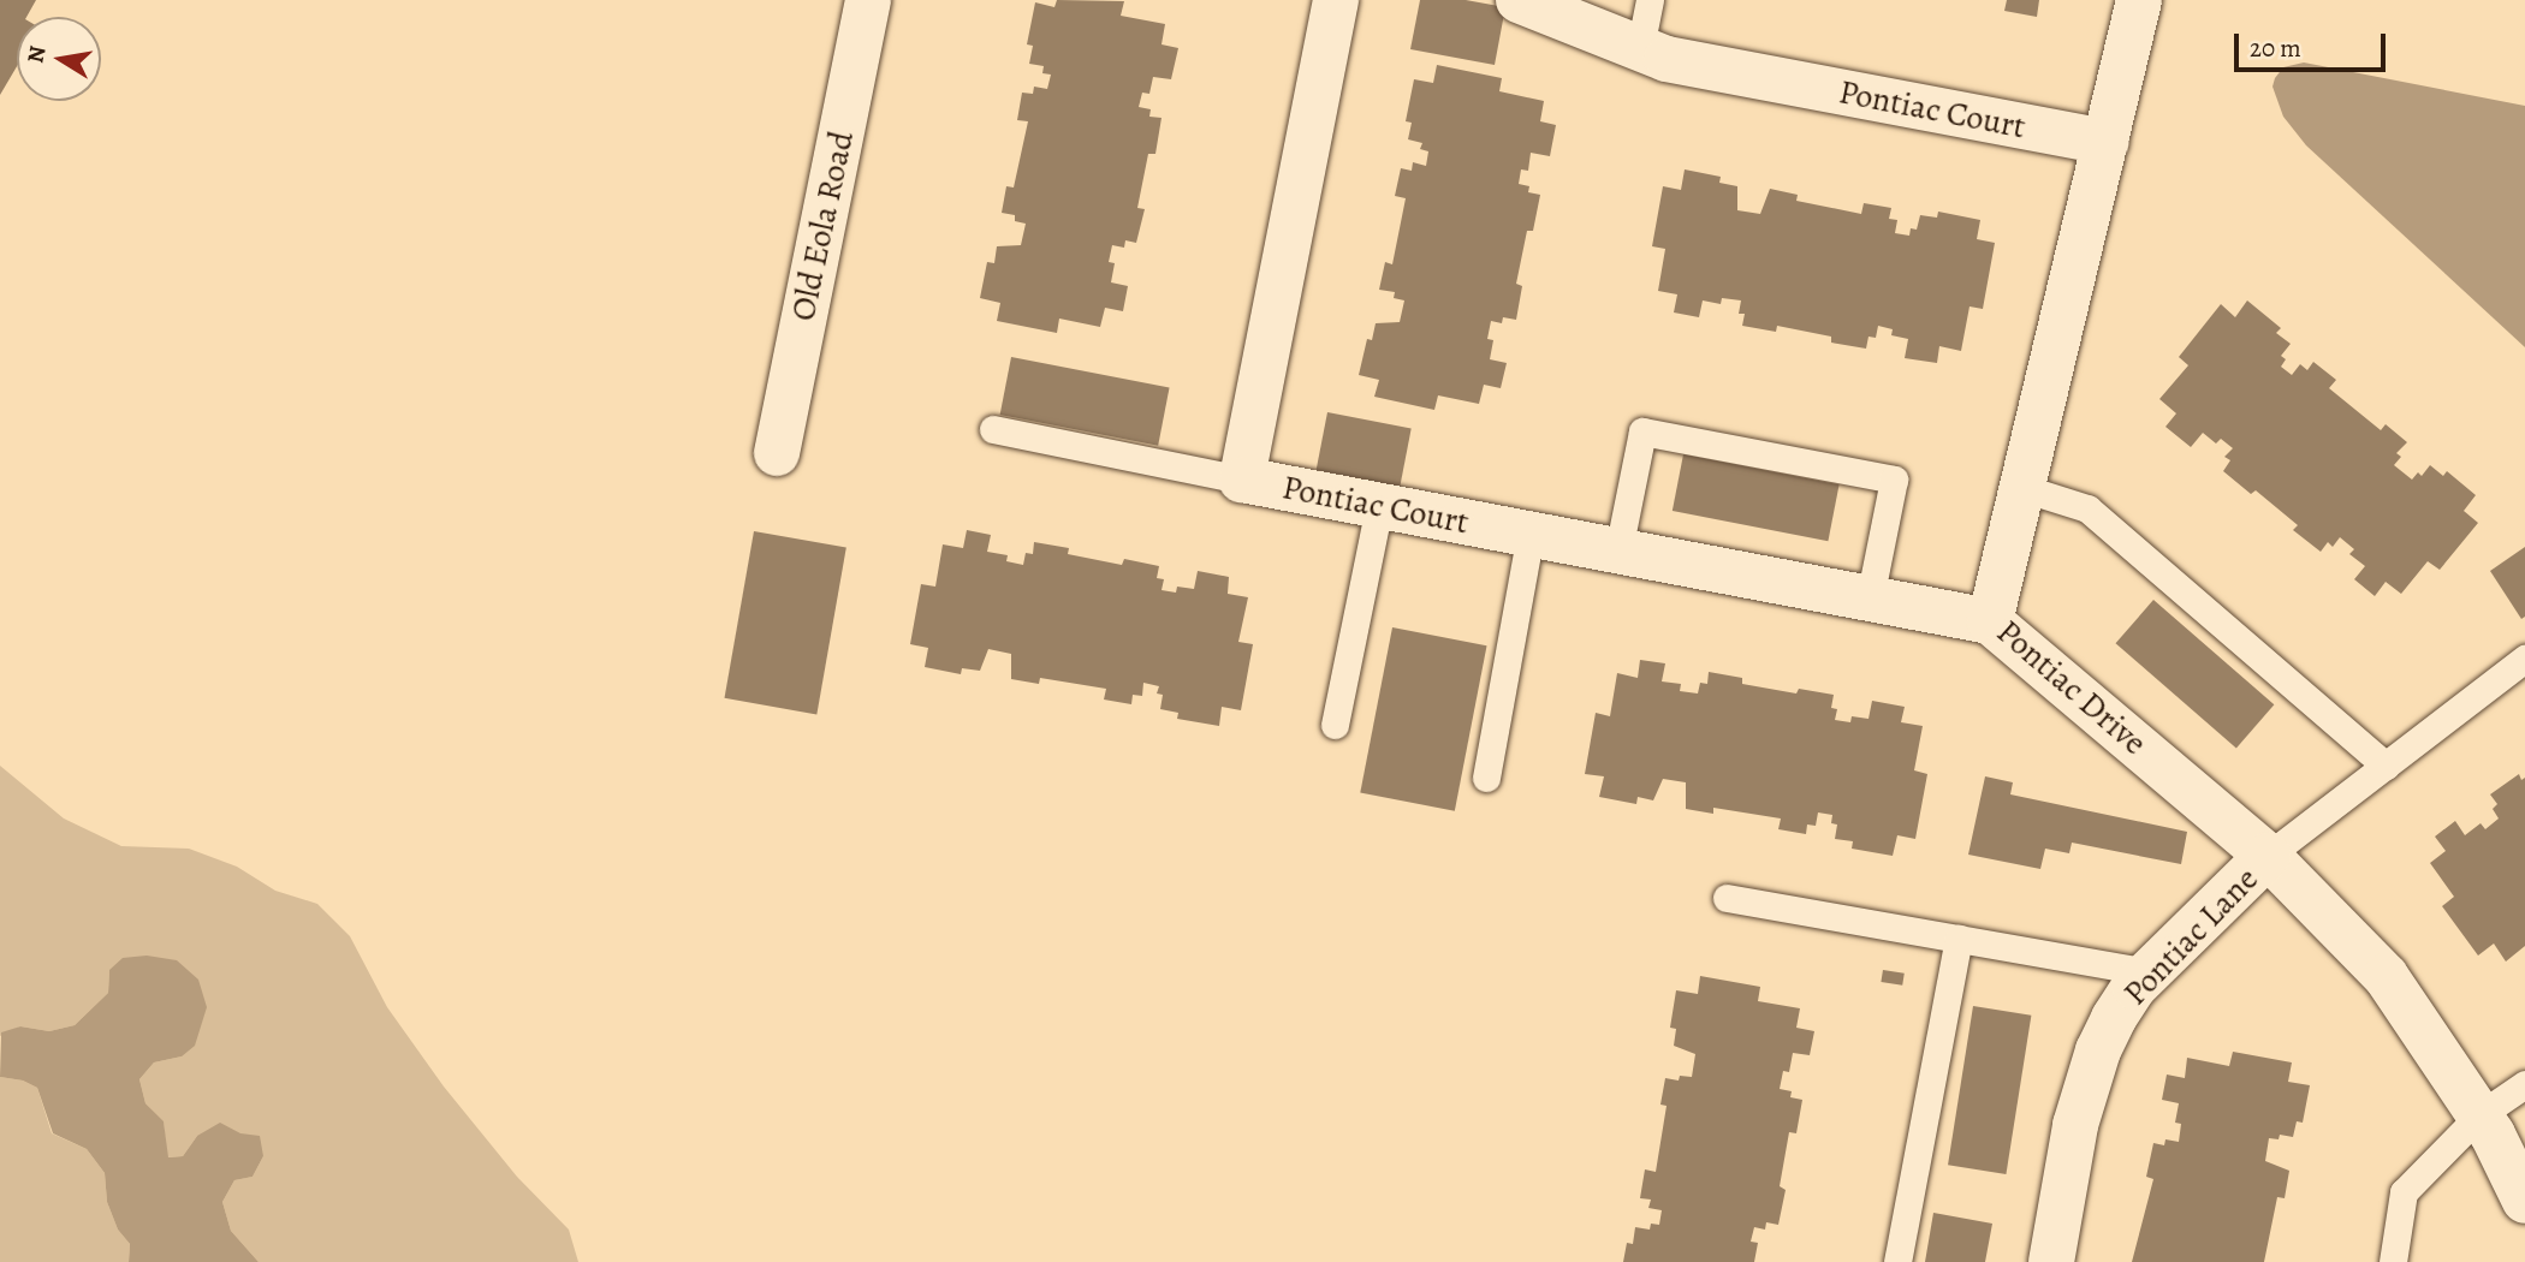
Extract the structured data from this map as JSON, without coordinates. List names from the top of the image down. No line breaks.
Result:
{"streets":{"street":["Pontiac Court","Old Eola Road","Pontiac Drive","Pontiac Lane"]},"crossings":[["Pontiac Court","Pontiac Drive"],["Pontiac Drive","Pontiac Lane"]],"scale_bar":"20 m","north":"left"}
